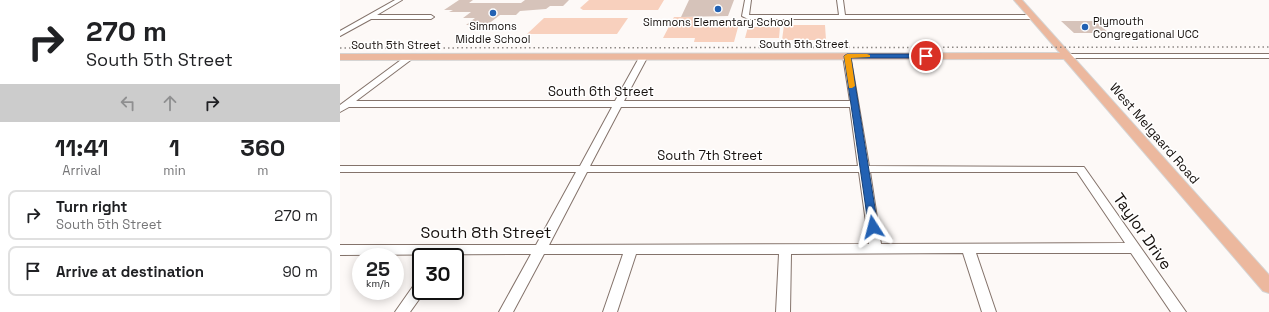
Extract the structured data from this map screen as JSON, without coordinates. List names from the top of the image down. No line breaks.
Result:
{"streets":{"main road":["South 5th Street","West Melgaard Road"],"street":["South 6th Street","South 7th Street","Taylor Drive","South 8th Street"]},"crossings":[["South 5th Street","West Melgaard Road"],["South 7th Street","Taylor Drive"],["Taylor Drive","South 8th Street"]],"places":["Simmons Elementary School","Simmons Middle School","Plymouth Congregational UCC"],"page":{"turn":["270 m","South 5th Street"],"eta":["11:41","Arrival","1","min","360","m"],"list":[{"name":"Turn right","note":"South 5th Street","value":"270 m"},{"name":"Arrive at destination","value":"90 m"}],"speed":"25 km/h","limit":"30"}}
